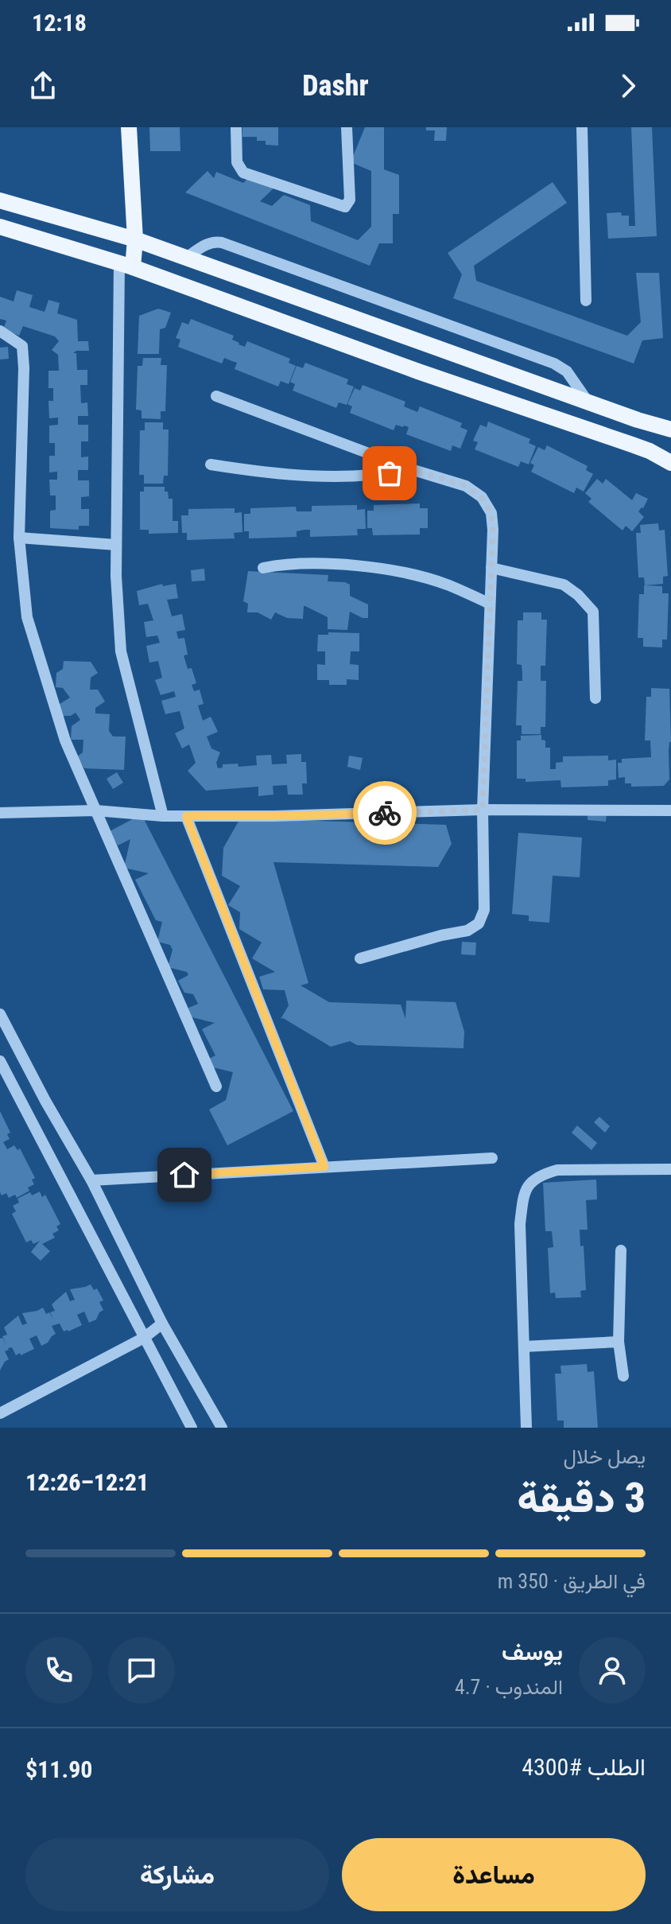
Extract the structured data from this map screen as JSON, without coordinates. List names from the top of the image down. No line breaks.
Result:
{"page":{"status":"12:18","header":"Dashr","heading":["3 دقيقة","يصل خلال","12:21–12:26"],"panel":["يوسف","المندوب · 4.7","الطلب #4300","$11.90"],"bar":"في الطريق · 350 m","buttons":["مساعدة","مشاركة"]}}
